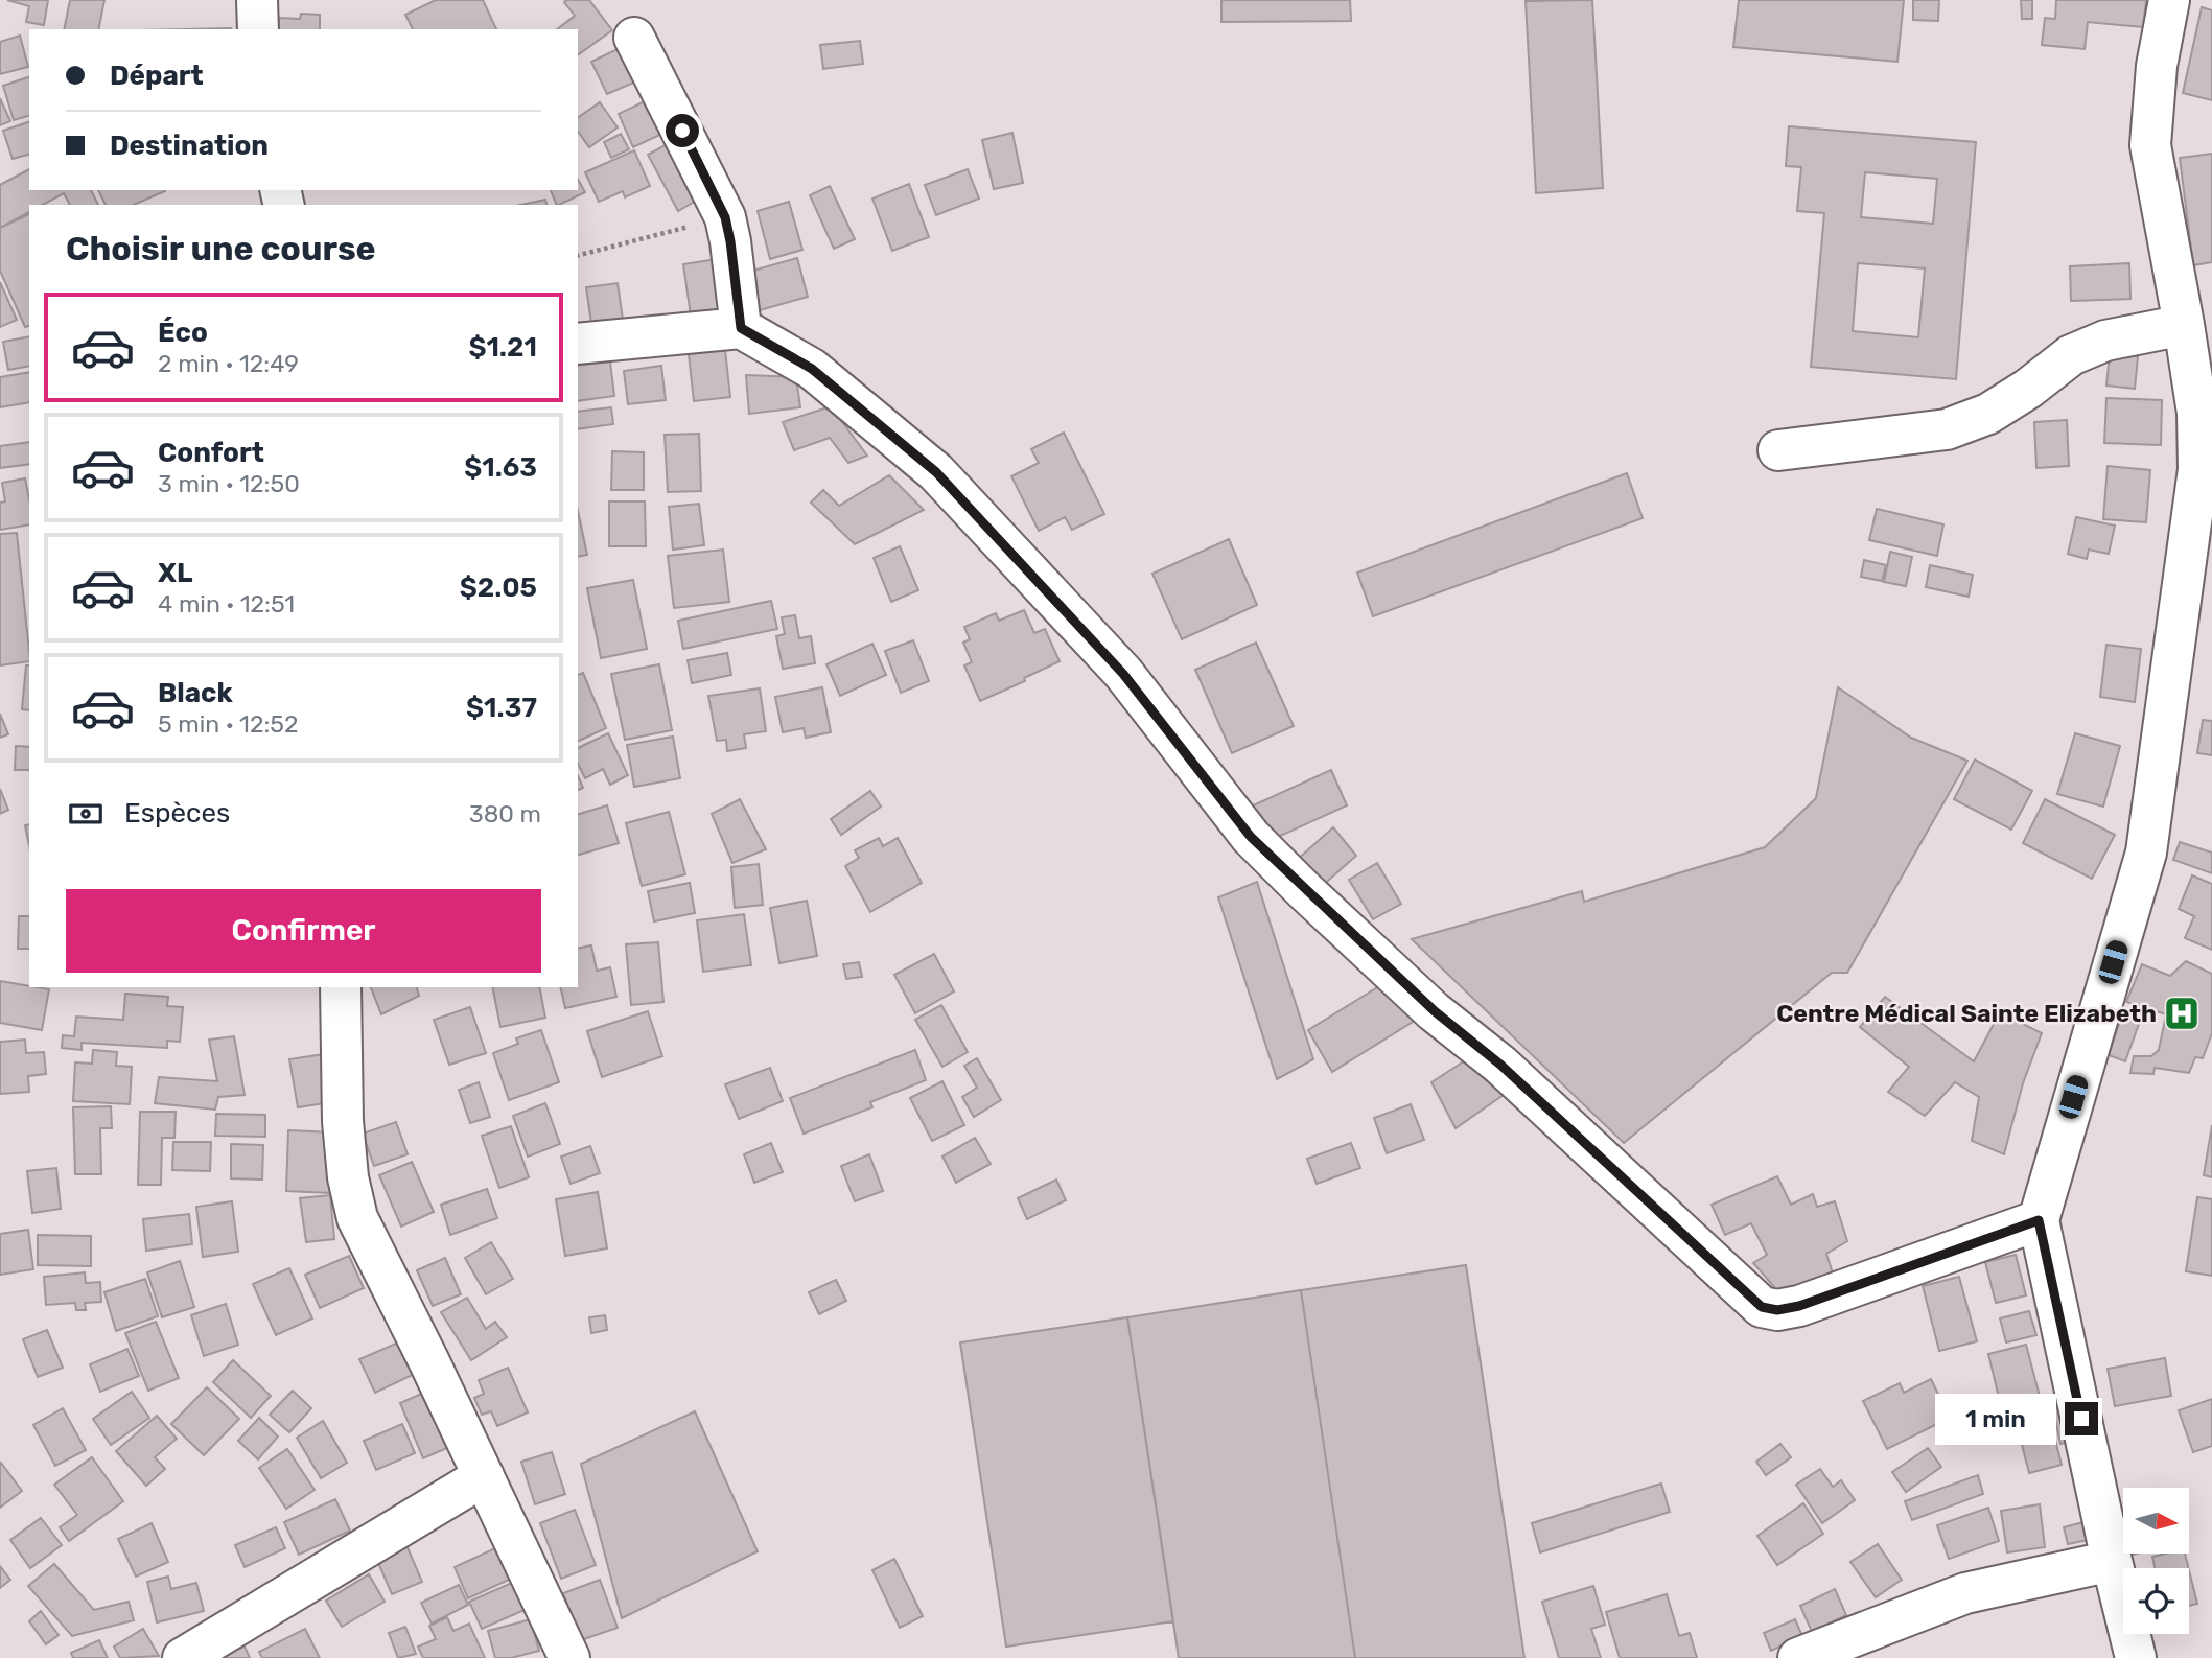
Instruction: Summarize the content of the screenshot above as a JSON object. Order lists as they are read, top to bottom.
{
  "places": {
    "hospital": ["Centre Médical Sainte Elizabeth"]
  },
  "north": "right",
  "page": {
    "banner": ["Départ", "Destination"],
    "heading": "Choisir une course",
    "list": [
      {
        "name": "Éco",
        "note": "2 min · 12:49",
        "value": "$1.21"
      },
      {
        "name": "Confort",
        "note": "3 min · 12:50",
        "value": "$1.63"
      },
      {
        "name": "XL",
        "note": "4 min · 12:51",
        "value": "$2.05"
      },
      {
        "name": "Black",
        "note": "5 min · 12:52",
        "value": "$1.37"
      }
    ],
    "pay": ["Espèces", "380 m"],
    "buttons": "Confirmer",
    "bubble": "1 min"
  }
}
